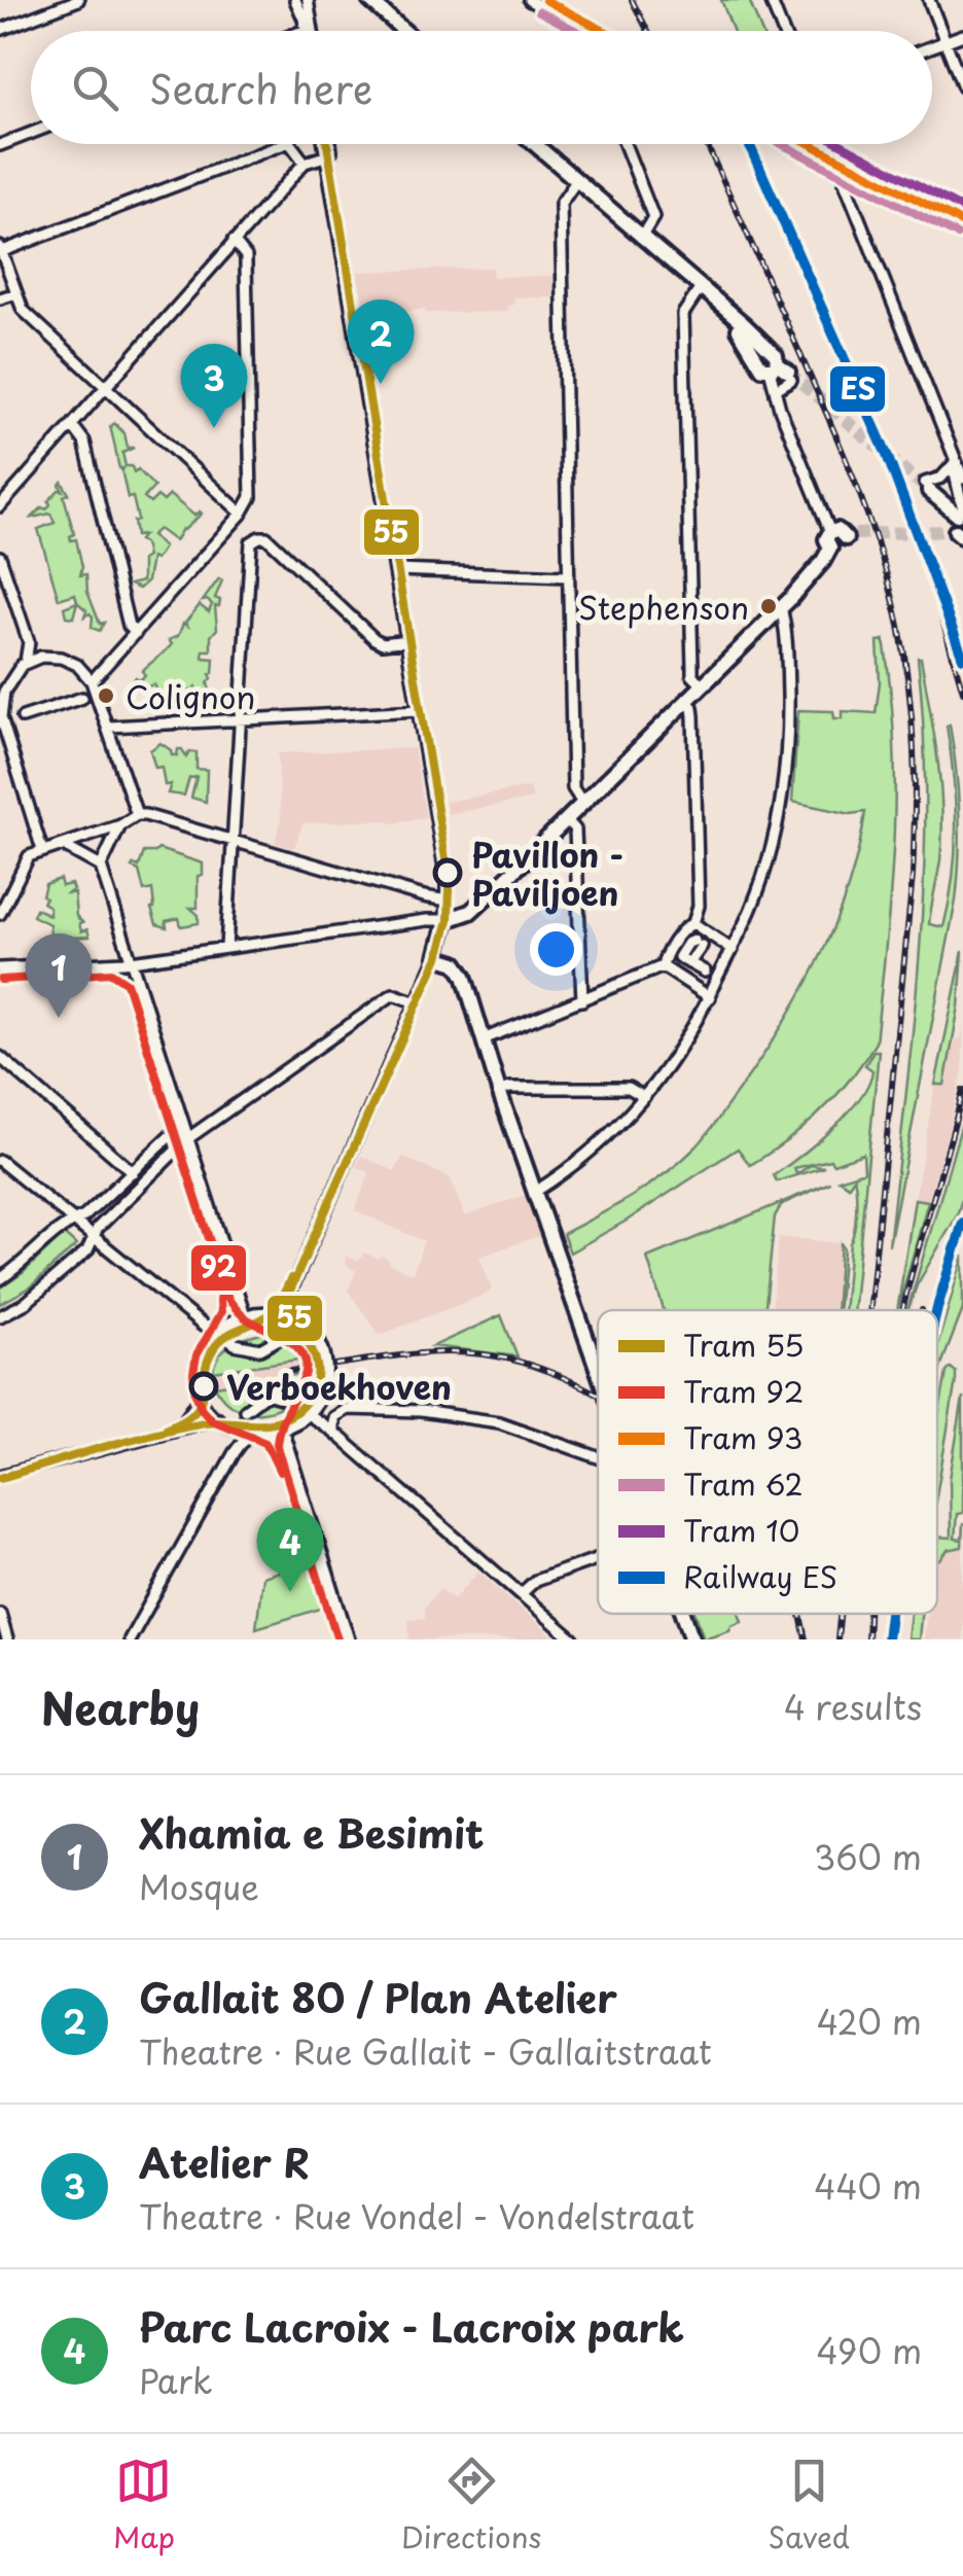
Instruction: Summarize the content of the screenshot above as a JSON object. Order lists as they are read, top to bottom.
{
  "places": [
    "Stephenson",
    "Colignon",
    "Pavillon - Paviljoen",
    "Verboekhoven"
  ],
  "lines": [
    "tram line 93",
    "tram line 62",
    "tram line 55",
    "tram line 10",
    "rail line ES",
    "tram line 92"
  ],
  "legend": [
    "Tram 55",
    "Tram 92",
    "Tram 93",
    "Tram 62",
    "Tram 10",
    "Railway ES"
  ],
  "page": {
    "search": "Search here",
    "pins": [
      "2",
      "3",
      "1",
      "4"
    ],
    "heading": ["Nearby", "4 results"],
    "list": [
      {
        "mark": "1",
        "name": "Xhamia e Besimit",
        "note": "Mosque",
        "value": "360 m"
      },
      {
        "mark": "2",
        "name": "Gallait 80 / Plan Atelier",
        "note": "Theatre · Rue Gallait - Gallaitstraat",
        "value": "420 m"
      },
      {
        "mark": "3",
        "name": "Atelier R",
        "note": "Theatre · Rue Vondel - Vondelstraat",
        "value": "440 m"
      },
      {
        "mark": "4",
        "name": "Parc Lacroix - Lacroix park",
        "note": "Park",
        "value": "490 m"
      }
    ],
    "nav": ["Map", "Directions", "Saved"]
  }
}
